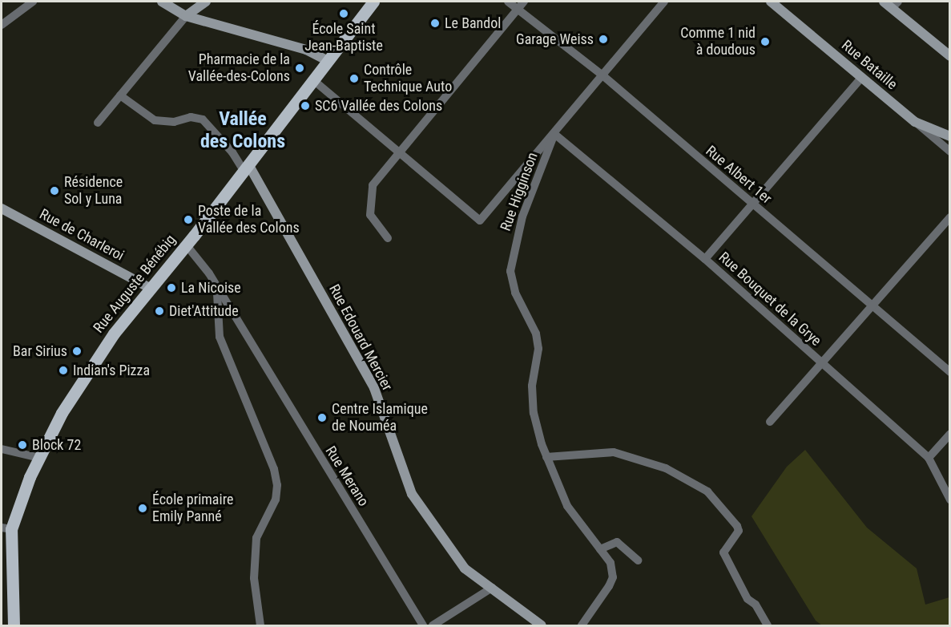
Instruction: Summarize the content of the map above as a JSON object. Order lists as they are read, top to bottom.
{
  "streets": {
    "main road": ["Rue Auguste Bénébig"],
    "street": [
      "Rue Bataille",
      "Rue Albert 1er",
      "Rue Higginson",
      "Rue de Charleroi",
      "Rue Bouquet de la Grye",
      "Rue Edouard Mercier",
      "Rue Merano"
    ]
  },
  "crossings": [
    ["Rue Higginson", "Rue Bouquet de la Grye"],
    ["Rue de Charleroi", "Rue Auguste Bénébig"],
    ["Rue Auguste Bénébig", "Rue Edouard Mercier"],
    ["Rue Auguste Bénébig", "Rue Merano"]
  ],
  "districts": ["Vallée des Colons"],
  "places": [
    "École Saint Jean-Baptiste",
    "Le Bandol",
    "Garage Weiss",
    "Comme 1 nid à doudous",
    "Pharmacie de la Vallée-des-Colons",
    "Contrôle Technique Auto",
    "SC6 Vallée des Colons",
    "Résidence Sol y Luna",
    "Poste de la Vallée des Colons",
    "La Nicoise",
    "Diet'Attitude",
    "Bar Sirius",
    "Indian's Pizza",
    "Centre Islamique de Nouméa",
    "Block 72",
    "École primaire Emily Panné"
  ]
}
